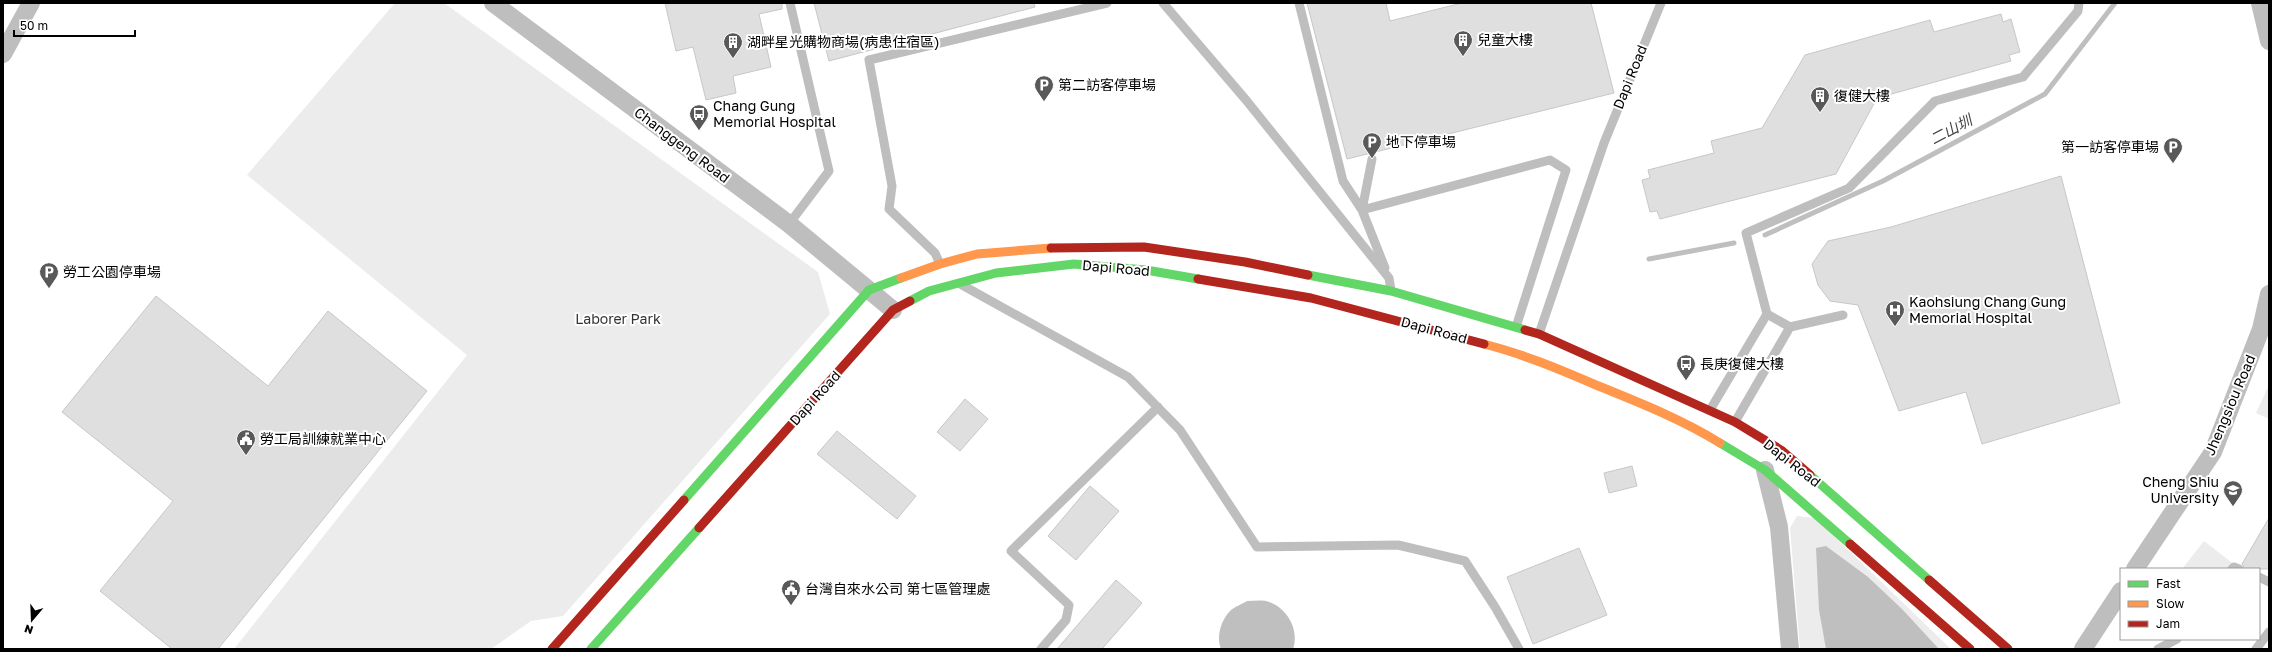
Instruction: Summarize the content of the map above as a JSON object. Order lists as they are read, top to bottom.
{
  "streets": {
    "main road": ["Dapi Road"],
    "street": ["Changgeng Road", "Jhengsiou Road"]
  },
  "crossings": [
    ["Dapi Road", "Changgeng Road"]
  ],
  "water": ["二山圳"],
  "parks": ["Laborer Park"],
  "places": {
    "building": ["兒童大樓", "湖畔星光購物商場(病患住宿區)", "復健大樓"],
    "parking": [
      "第二訪客停車場",
      "地下停車場",
      "第一訪客停車場",
      "勞工公園停車場"
    ],
    "bus stop": ["Chang Gung Memorial Hospital", "長庚復健大樓"],
    "hospital": ["Kaohsiung Chang Gung Memorial Hospital"],
    "public building": ["勞工局訓練就業中心", "台灣自來水公司 第七區管理處"],
    "school or university": ["Cheng Shiu University"]
  },
  "legend": ["Fast", "Slow", "Jam"],
  "scale_bar": "50 m",
  "north": "bottom"
}
